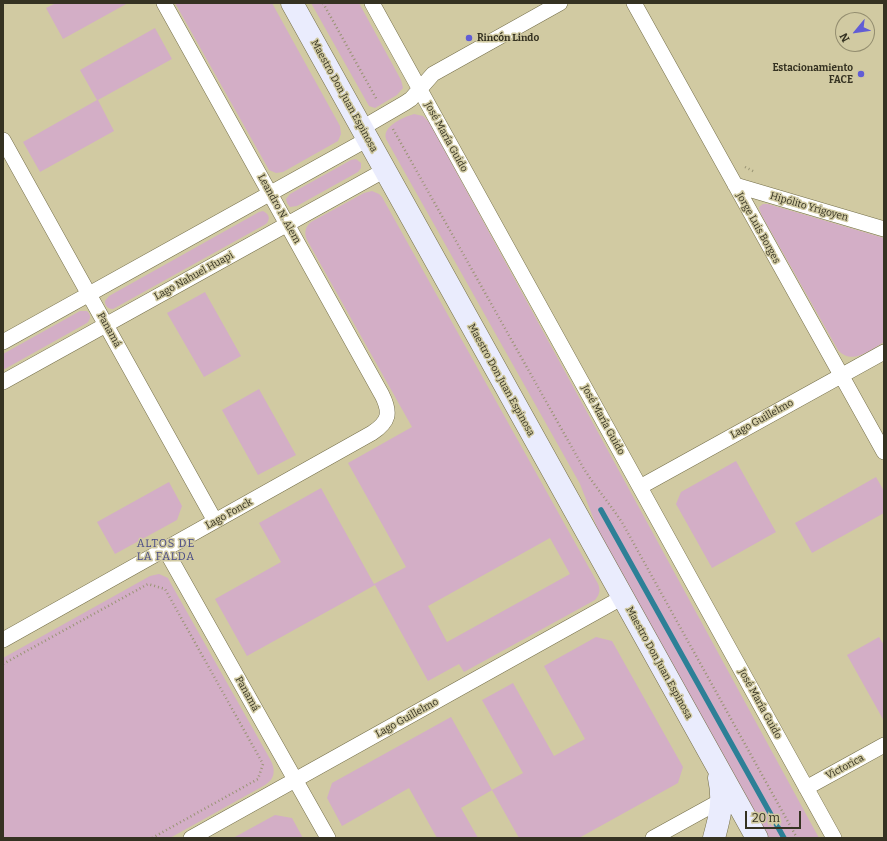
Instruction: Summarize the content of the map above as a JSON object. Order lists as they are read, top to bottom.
{
  "streets": {
    "main road": ["Maestro Don Juan Espinosa"],
    "street": [
      "José María Guido",
      "Hipólito Yrigoyen",
      "Leandro N. Alem",
      "Jorge Luis Borges",
      "Lago Nahuel Huapi",
      "Panamá",
      "Lago Guillelmo",
      "Lago Fonck",
      "Victorica"
    ]
  },
  "crossings": [
    ["Maestro Don Juan Espinosa", "Lago Nahuel Huapi"],
    ["Maestro Don Juan Espinosa", "Lago Guillelmo"],
    ["José María Guido", "Lago Guillelmo"],
    ["José María Guido", "Victorica"],
    ["Hipólito Yrigoyen", "Jorge Luis Borges"],
    ["Leandro N. Alem", "Lago Nahuel Huapi"],
    ["Leandro N. Alem", "Lago Fonck"],
    ["Jorge Luis Borges", "Lago Guillelmo"],
    ["Lago Nahuel Huapi", "Panamá"],
    ["Panamá", "Lago Guillelmo"],
    ["Panamá", "Lago Fonck"]
  ],
  "districts": ["ALTOS DE LA FALDA"],
  "places": ["Rincón Lindo", "Estacionamiento FACE"],
  "scale_bar": "20 m",
  "north": "bottom left"
}
